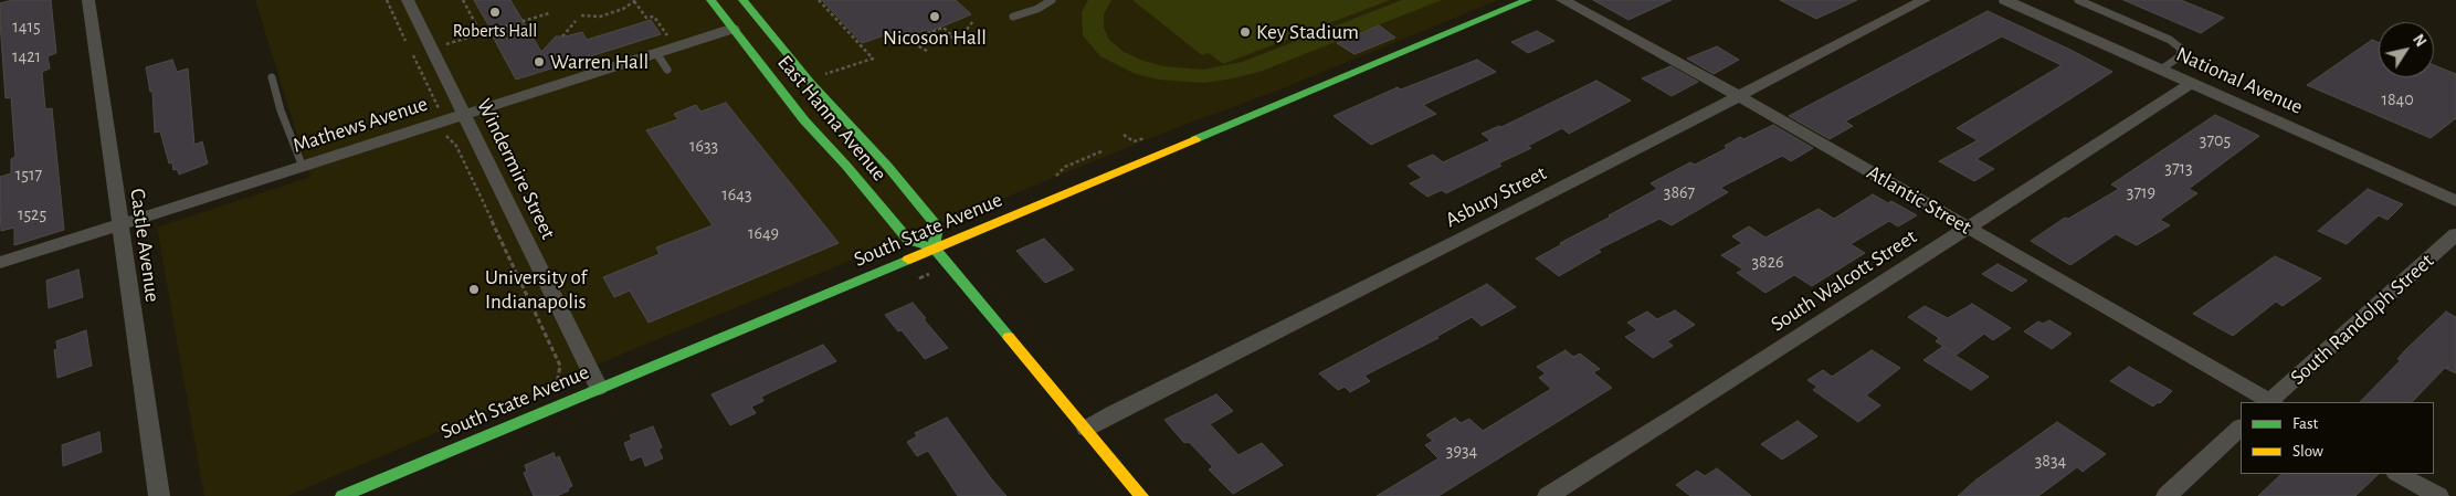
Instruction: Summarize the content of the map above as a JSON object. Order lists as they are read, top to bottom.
{
  "streets": {
    "main road": ["East Hanna Avenue", "South State Avenue"],
    "street": [
      "National Avenue",
      "Mathews Avenue",
      "Windermire Street",
      "Asbury Street",
      "Atlantic Street",
      "Castle Avenue",
      "South Walcott Street",
      "South Randolph Street"
    ]
  },
  "crossings": [
    ["National Avenue", "South Walcott Street"],
    ["East Hanna Avenue", "Mathews Avenue"],
    ["East Hanna Avenue", "South State Avenue"],
    ["Mathews Avenue", "Windermire Street"],
    ["Mathews Avenue", "Castle Avenue"],
    ["Windermire Street", "South State Avenue"],
    ["Asbury Street", "Atlantic Street"],
    ["Atlantic Street", "South Walcott Street"]
  ],
  "places": [
    "Roberts Hall",
    "Nicoson Hall",
    "Key Stadium",
    "Warren Hall",
    "University of Indianapolis"
  ],
  "house_numbers": [
    "1415",
    "1421",
    "1840",
    "3705",
    "1633",
    "3713",
    "1517",
    "3867",
    "3719",
    "1643",
    "1525",
    "1649",
    "3826",
    "3934",
    "3834"
  ],
  "legend": ["Fast", "Slow"],
  "north": "top right"
}
